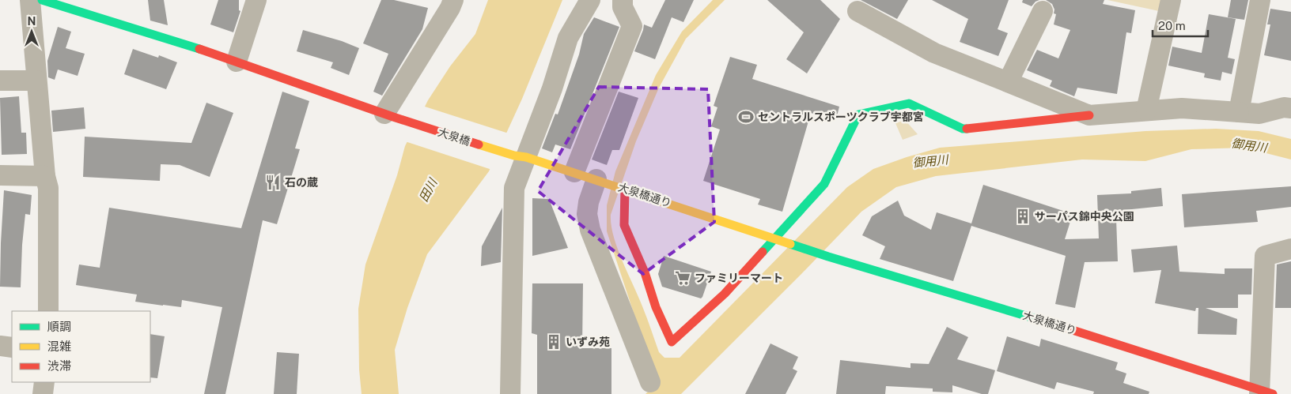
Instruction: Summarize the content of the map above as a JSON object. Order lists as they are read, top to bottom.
{
  "streets": {
    "street": ["大泉橋", "大泉橋通り"]
  },
  "crossings": [
    ["大泉橋", "大泉橋通り"]
  ],
  "water": ["御用川", "田川"],
  "places": {
    "sports": ["セントラルスポーツクラブ宇都宮"],
    "restaurant": ["石の蔵"],
    "building": ["サーパス錦中央公園", "いずみ苑"],
    "supermarket": ["ファミリーマート"]
  },
  "legend": ["順調", "混雑", "渋滞"],
  "scale_bar": "20 m",
  "north": "top"
}
